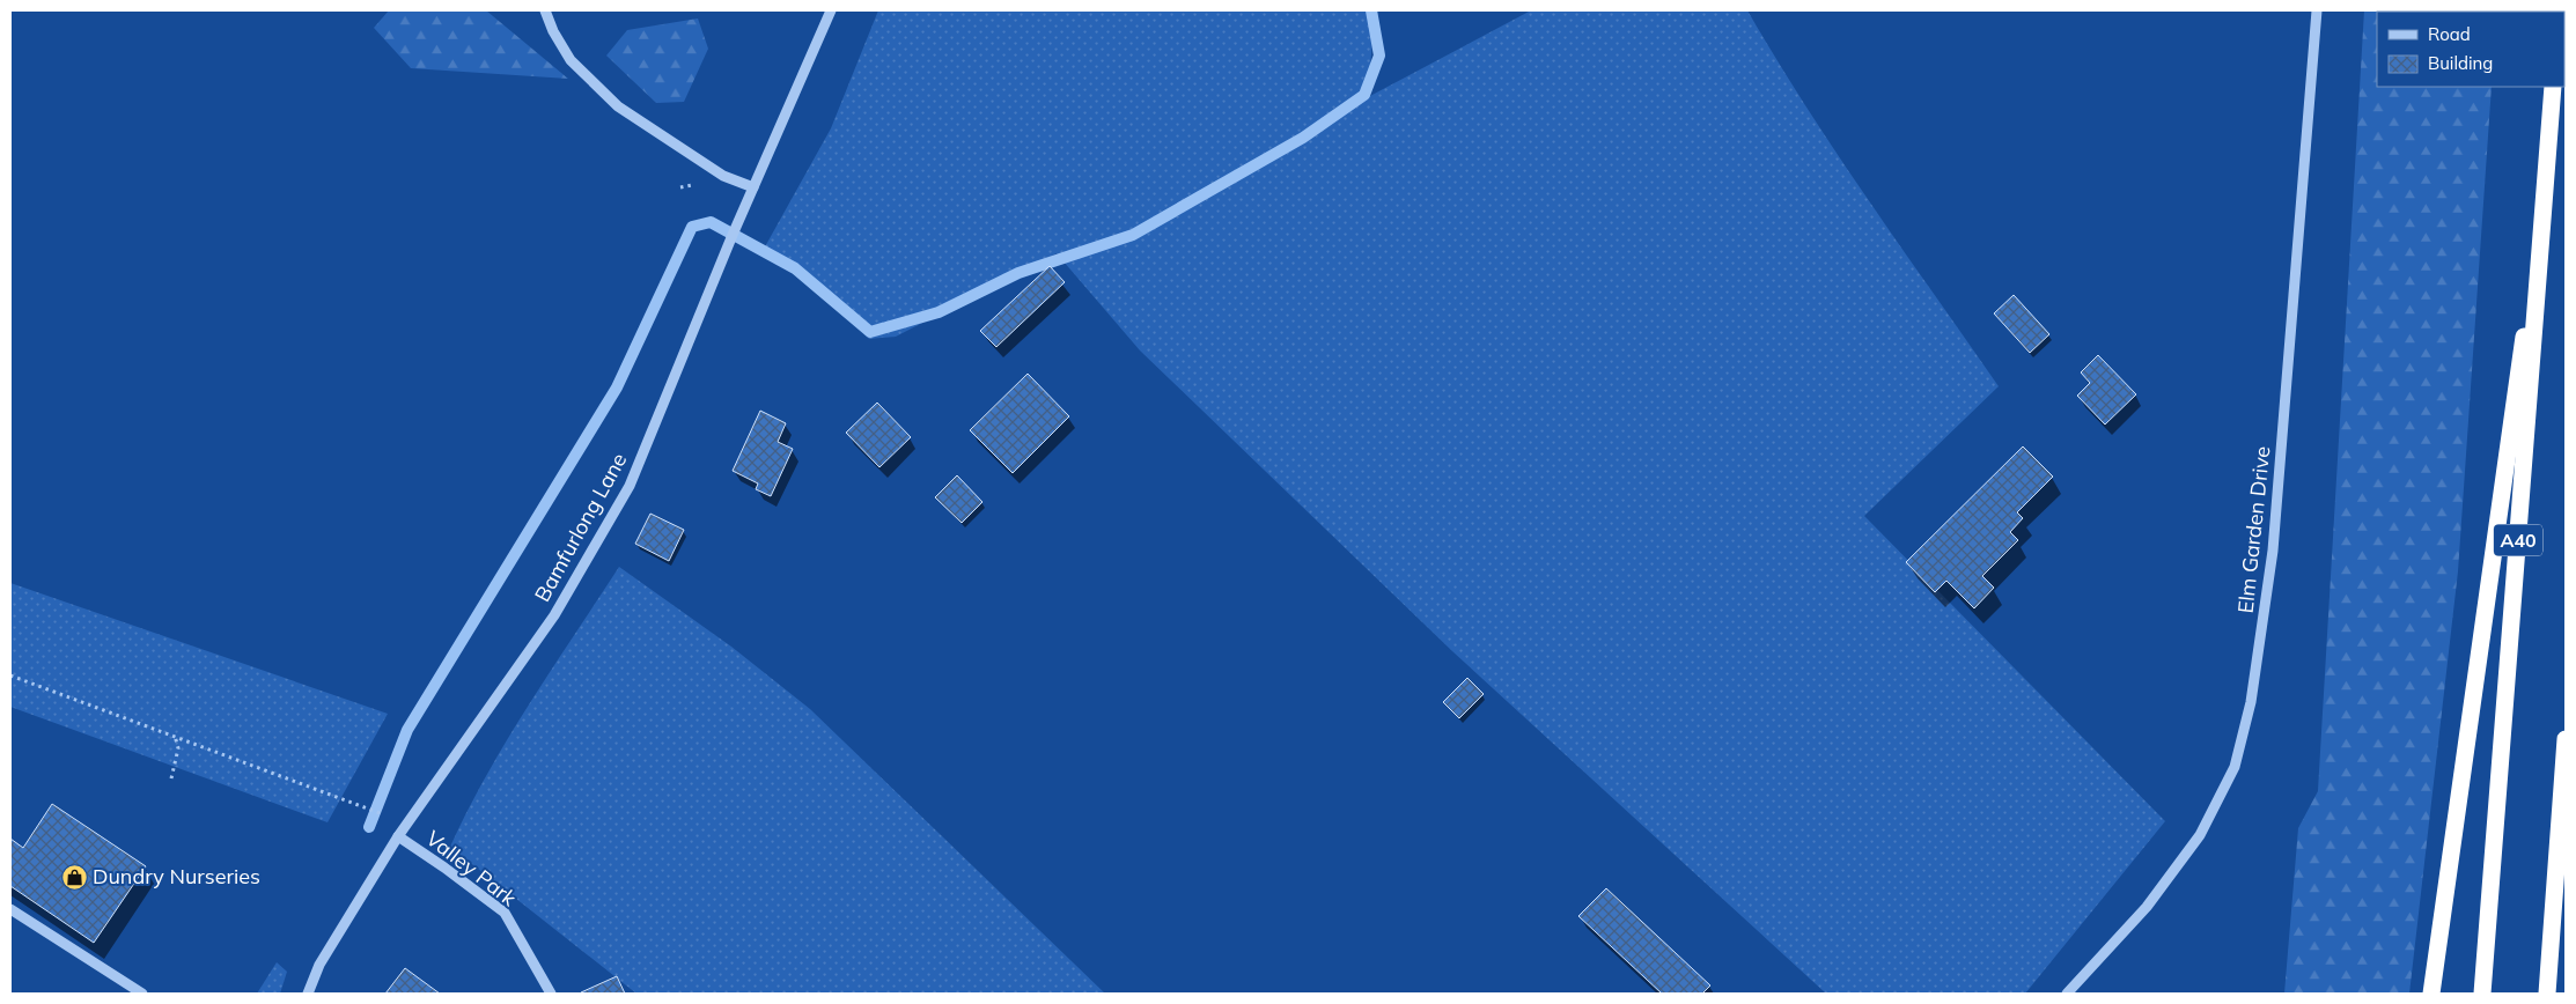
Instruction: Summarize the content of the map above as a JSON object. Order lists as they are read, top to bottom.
{
  "streets": {
    "highway": ["A40"],
    "street": ["Bamfurlong Lane", "Elm Garden Drive", "Valley Park"]
  },
  "crossings": [
    ["Bamfurlong Lane", "Valley Park"]
  ],
  "places": {
    "shop": ["Dundry Nurseries"]
  },
  "legend": ["Road", "Building"]
}
